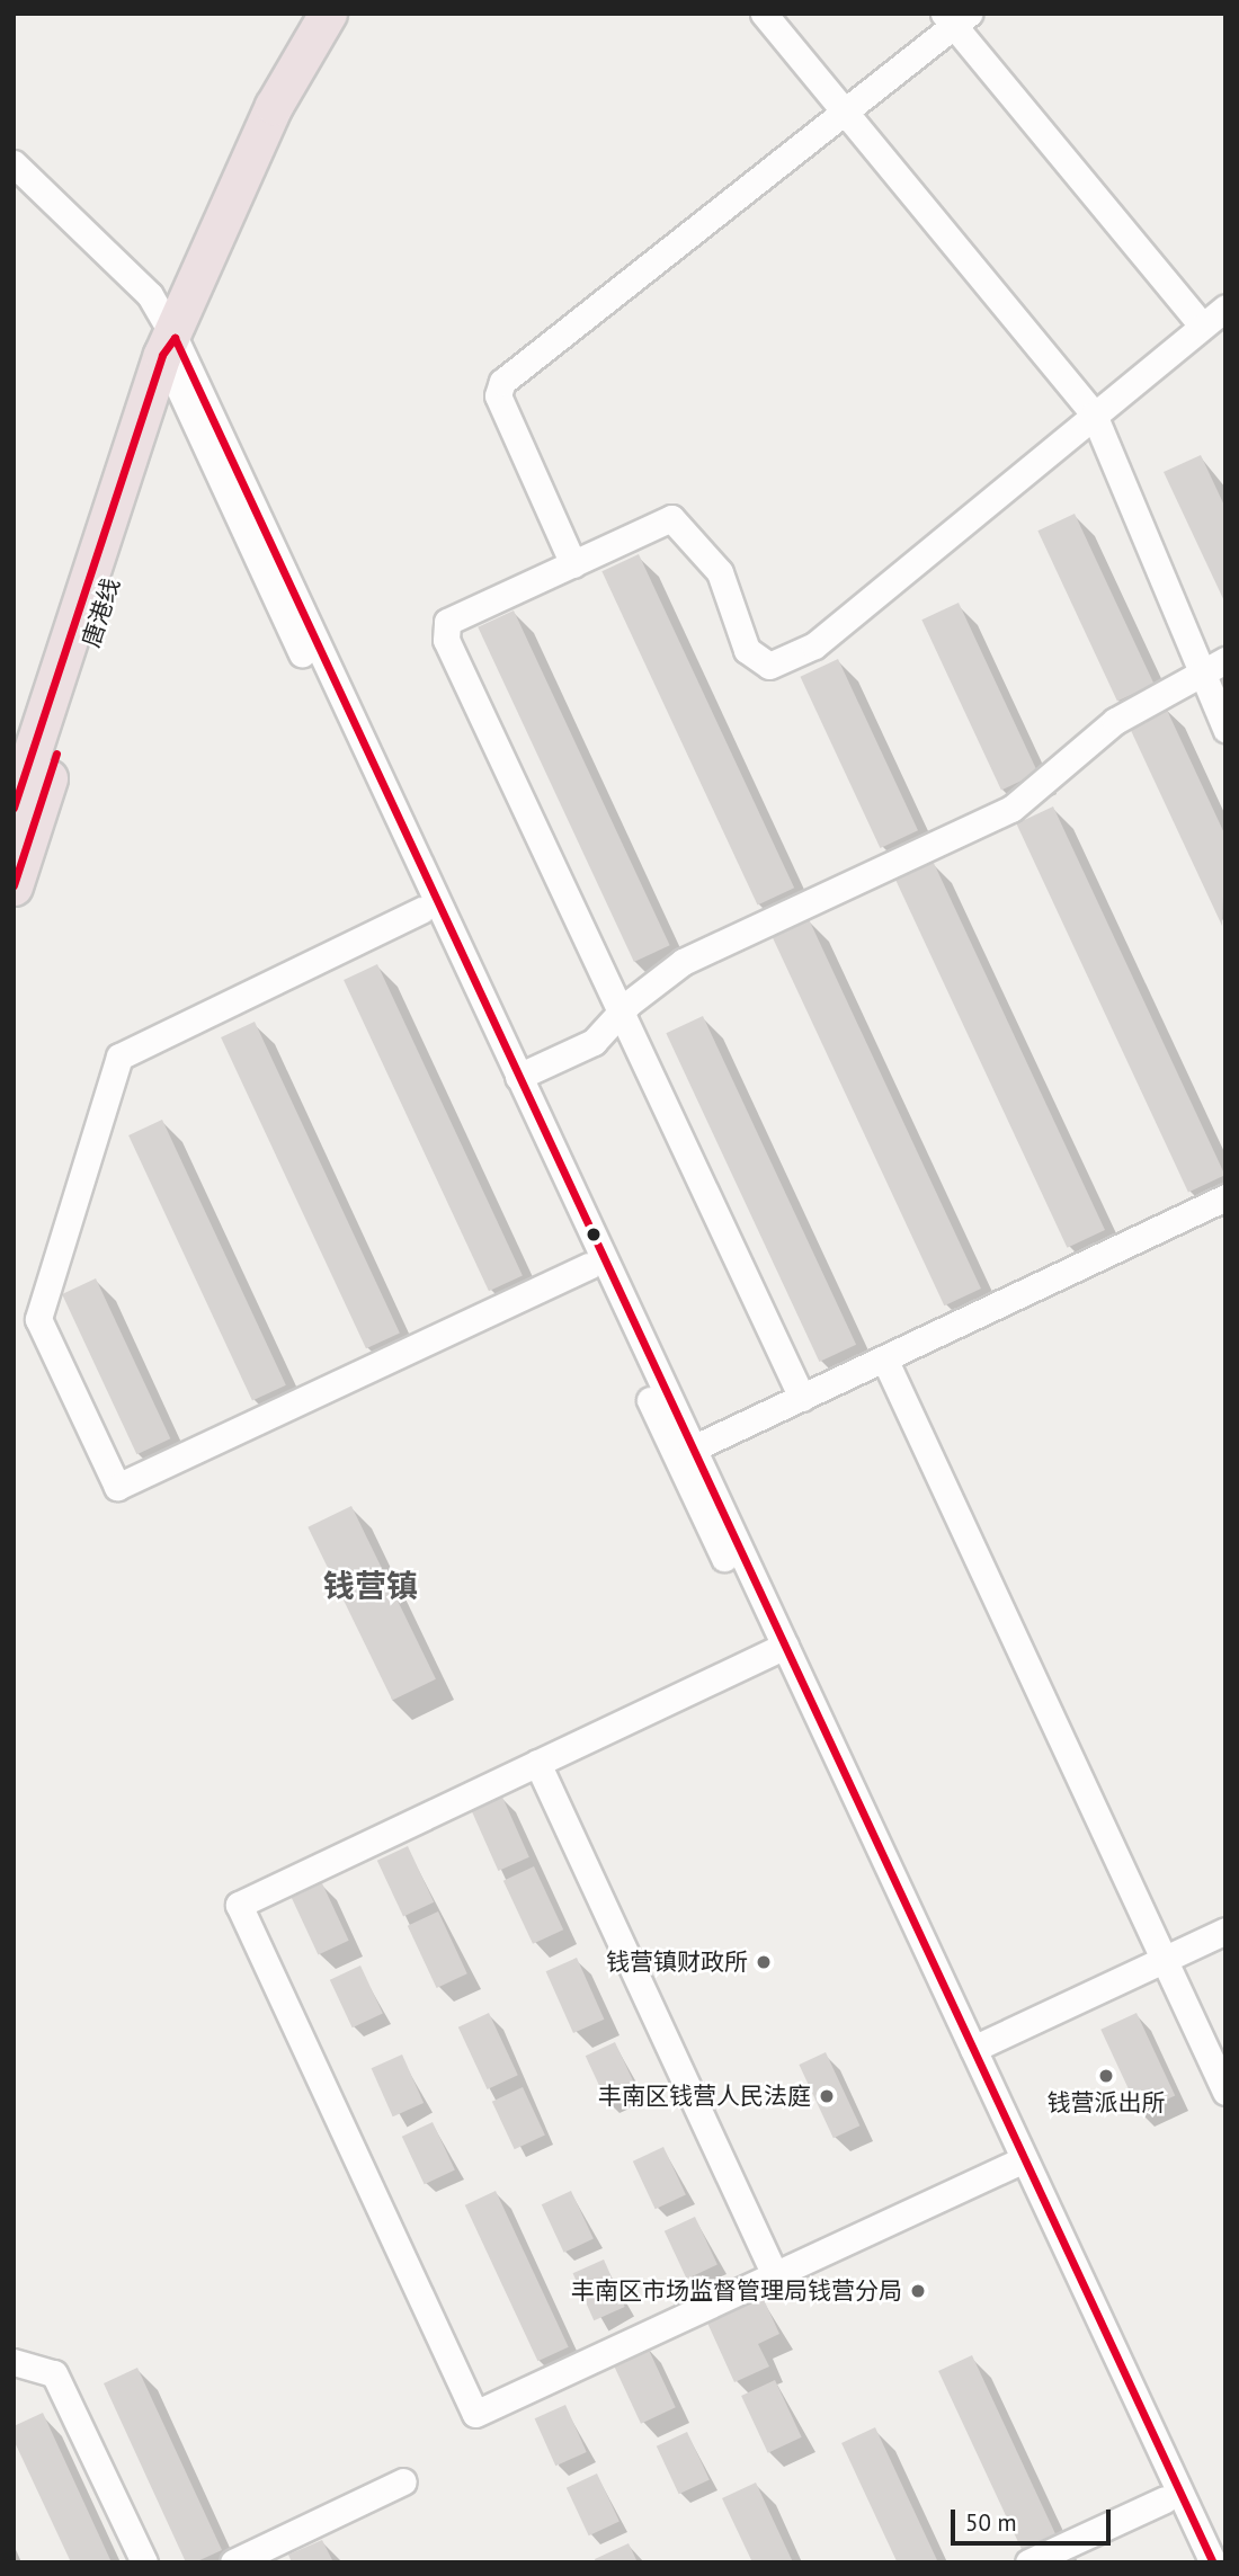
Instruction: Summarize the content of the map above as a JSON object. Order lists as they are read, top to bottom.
{
  "streets": {
    "highway": ["唐港线"]
  },
  "districts": ["钱营镇"],
  "places": [
    "钱营镇财政所",
    "钱营派出所",
    "丰南区钱营人民法庭",
    "丰南区市场监督管理局钱营分局"
  ],
  "scale_bar": "50 m"
}
